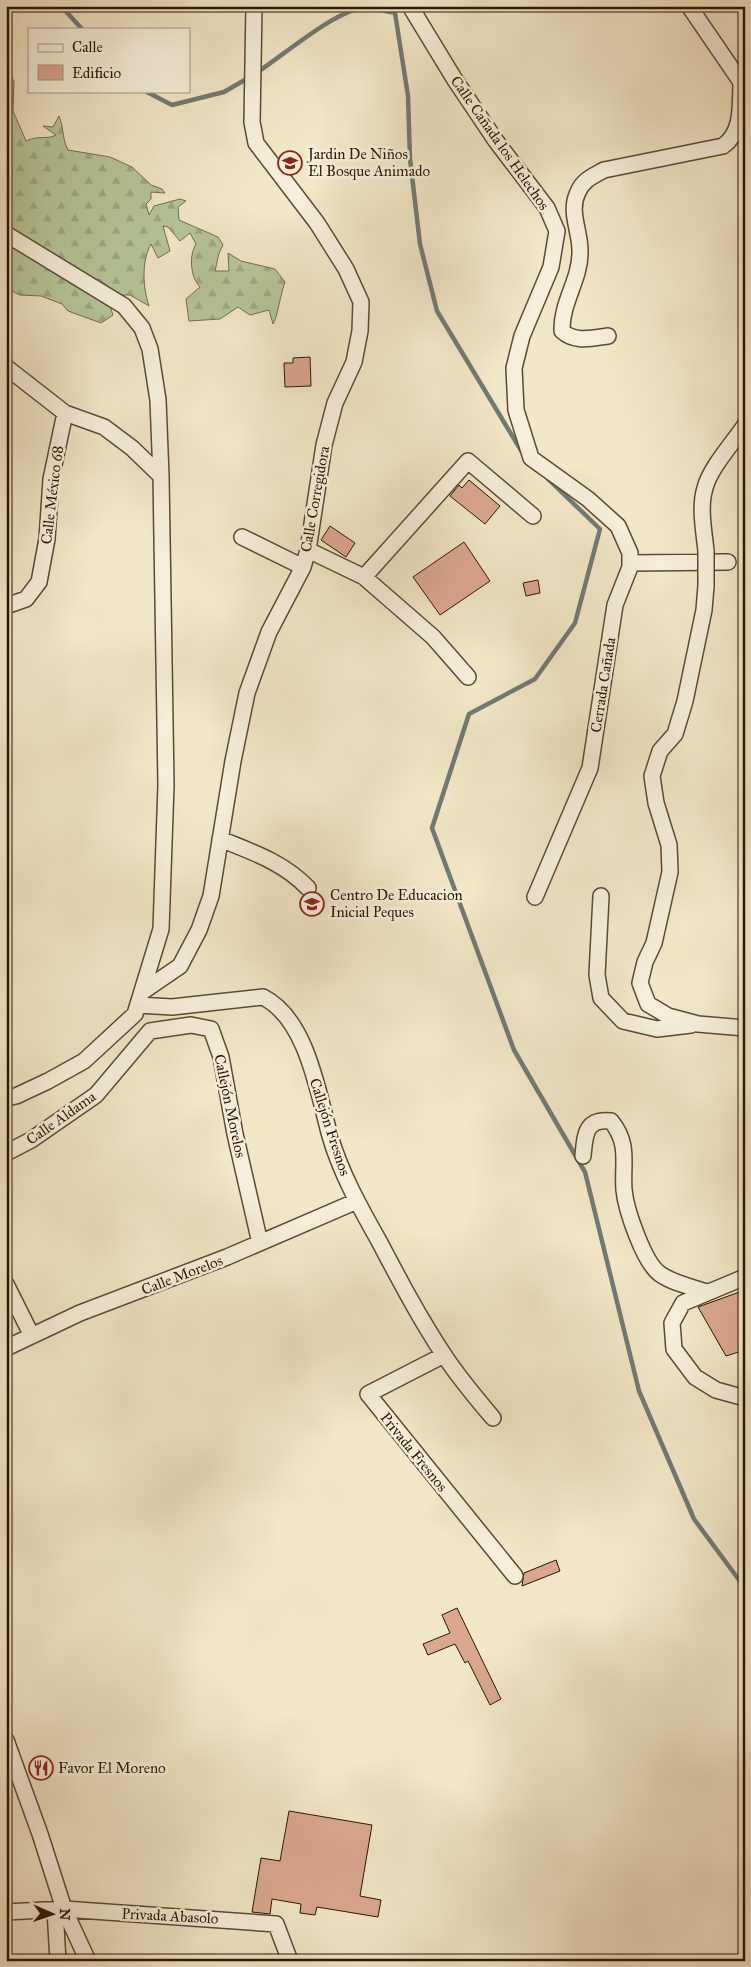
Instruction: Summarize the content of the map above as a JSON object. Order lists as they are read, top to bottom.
{
  "streets": {
    "street": [
      "Calle Cañada los Helechos",
      "Calle México 68",
      "Calle Corregidora",
      "Cerrada Cañada",
      "Callejón Morelos",
      "Calle Aldama",
      "Callejón Fresnos",
      "Calle Morelos",
      "Privada Fresnos",
      "Privada Abasolo"
    ]
  },
  "crossings": [
    ["Calle Cañada los Helechos", "Cerrada Cañada"],
    ["Calle Corregidora", "Callejón Fresnos"],
    ["Callejón Morelos", "Calle Aldama"],
    ["Callejón Morelos", "Calle Morelos"],
    ["Callejón Fresnos", "Calle Morelos"],
    ["Callejón Fresnos", "Privada Fresnos"]
  ],
  "places": {
    "school or university": ["Jardin De Niños El Bosque Animado", "Centro De Educacion Inicial Peques"],
    "restaurant": ["Favor El Moreno"]
  },
  "legend": ["Calle", "Edificio"],
  "north": "right"
}
